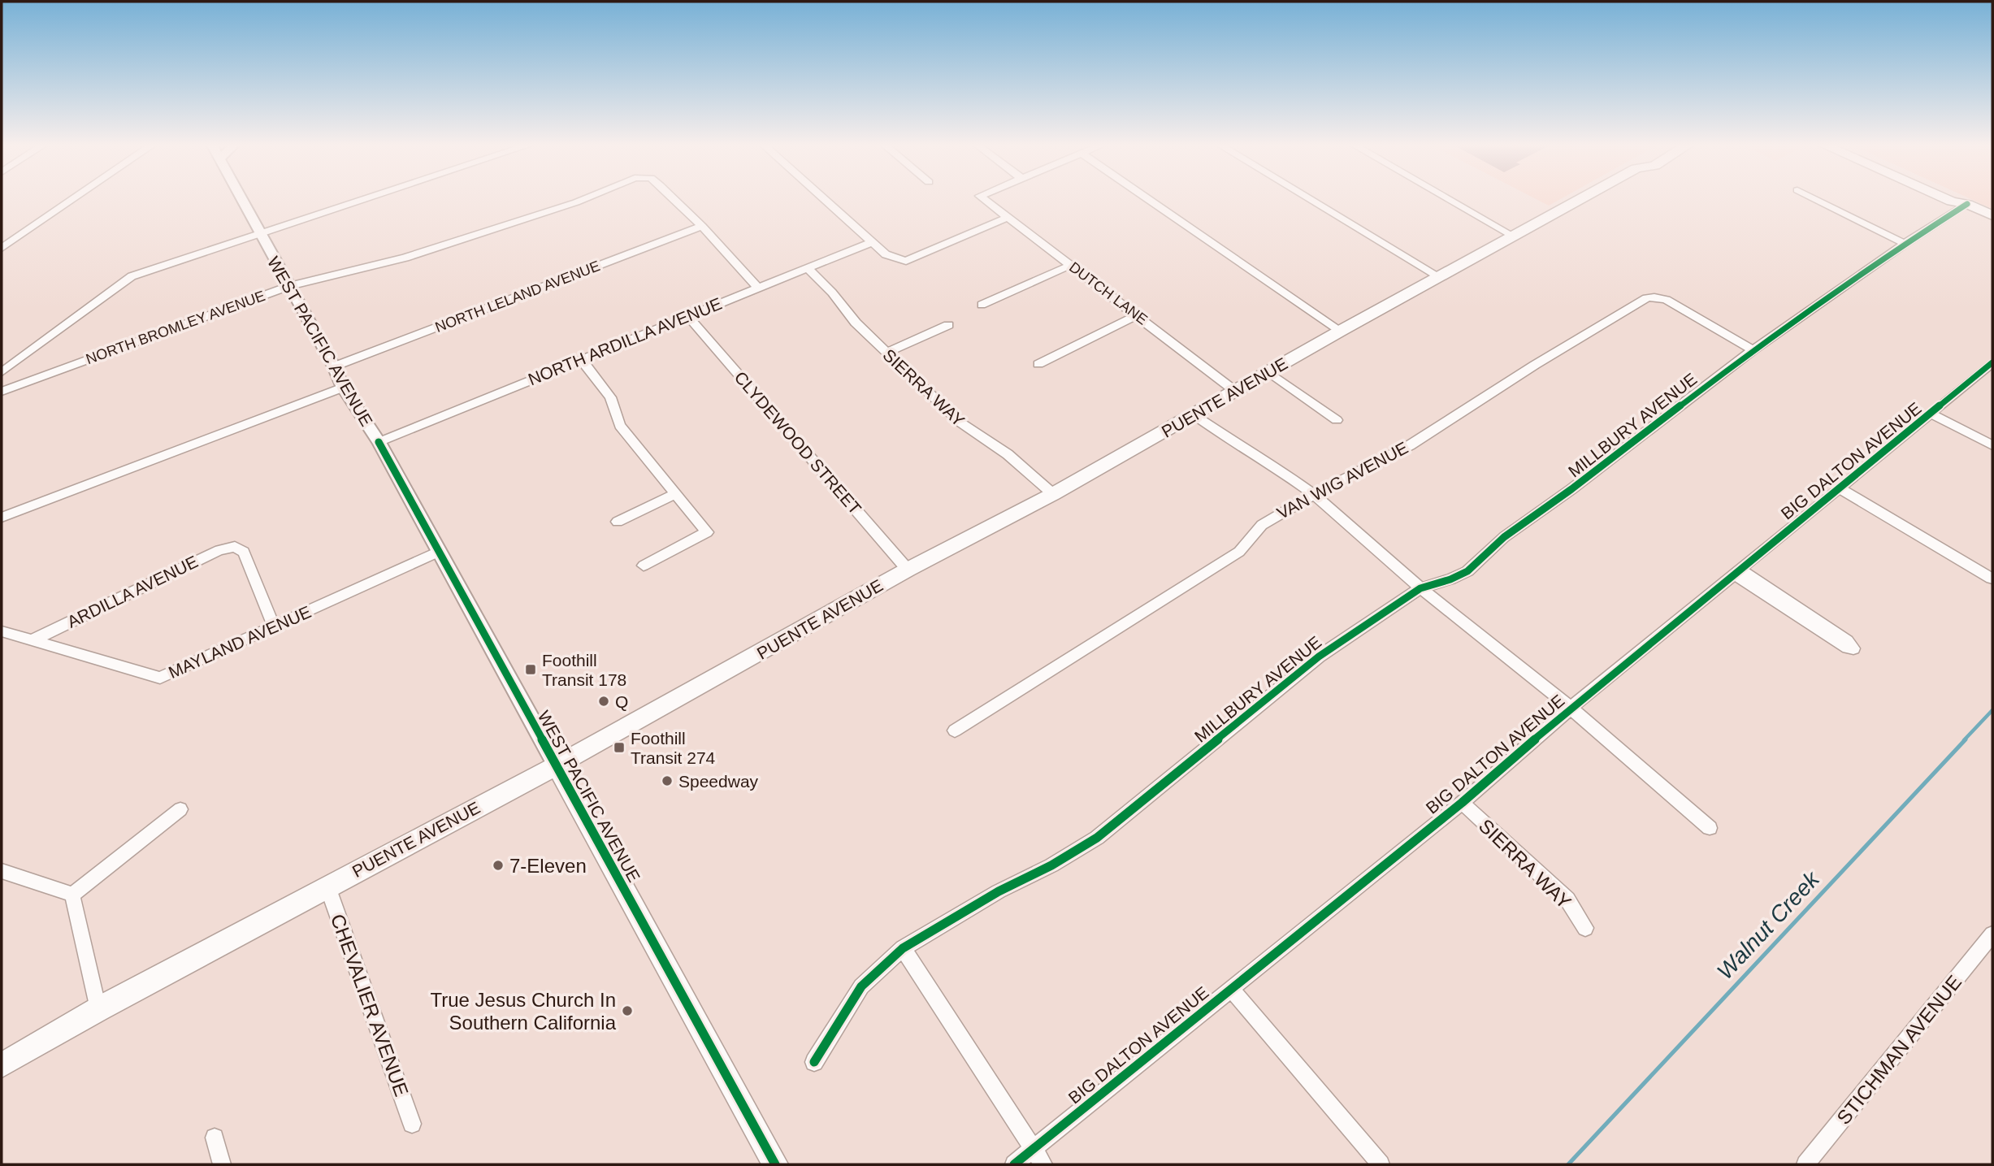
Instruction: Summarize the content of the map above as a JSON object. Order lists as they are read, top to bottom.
{
  "streets": {
    "main road": ["WEST PACIFIC AVENUE", "PUENTE AVENUE"],
    "street": [
      "DUTCH LANE",
      "NORTH LELAND AVENUE",
      "NORTH BROMLEY AVENUE",
      "NORTH ARDILLA AVENUE",
      "SIERRA WAY",
      "MILLBURY AVENUE",
      "CLYDEWOOD STREET",
      "BIG DALTON AVENUE",
      "VAN WIG AVENUE",
      "ARDILLA AVENUE",
      "MAYLAND AVENUE",
      "CHEVALIER AVENUE",
      "STICHMAN AVENUE"
    ]
  },
  "crossings": [
    ["DUTCH LANE", "PUENTE AVENUE"],
    ["NORTH LELAND AVENUE", "NORTH BROMLEY AVENUE"],
    ["NORTH LELAND AVENUE", "WEST PACIFIC AVENUE"],
    ["NORTH BROMLEY AVENUE", "WEST PACIFIC AVENUE"],
    ["WEST PACIFIC AVENUE", "NORTH ARDILLA AVENUE"],
    ["WEST PACIFIC AVENUE", "PUENTE AVENUE"],
    ["WEST PACIFIC AVENUE", "MAYLAND AVENUE"],
    ["NORTH ARDILLA AVENUE", "SIERRA WAY"],
    ["NORTH ARDILLA AVENUE", "CLYDEWOOD STREET"],
    ["SIERRA WAY", "PUENTE AVENUE"],
    ["SIERRA WAY", "BIG DALTON AVENUE"],
    ["PUENTE AVENUE", "CLYDEWOOD STREET"],
    ["PUENTE AVENUE", "CHEVALIER AVENUE"],
    ["MILLBURY AVENUE", "VAN WIG AVENUE"],
    ["ARDILLA AVENUE", "MAYLAND AVENUE"]
  ],
  "water": ["Walnut Creek"],
  "places": {
    "transit": ["Foothill Transit 178", "Foothill Transit 274"],
    "other": [
      "Q",
      "Speedway",
      "7-Eleven",
      "True Jesus Church In Southern California"
    ]
  }
}
